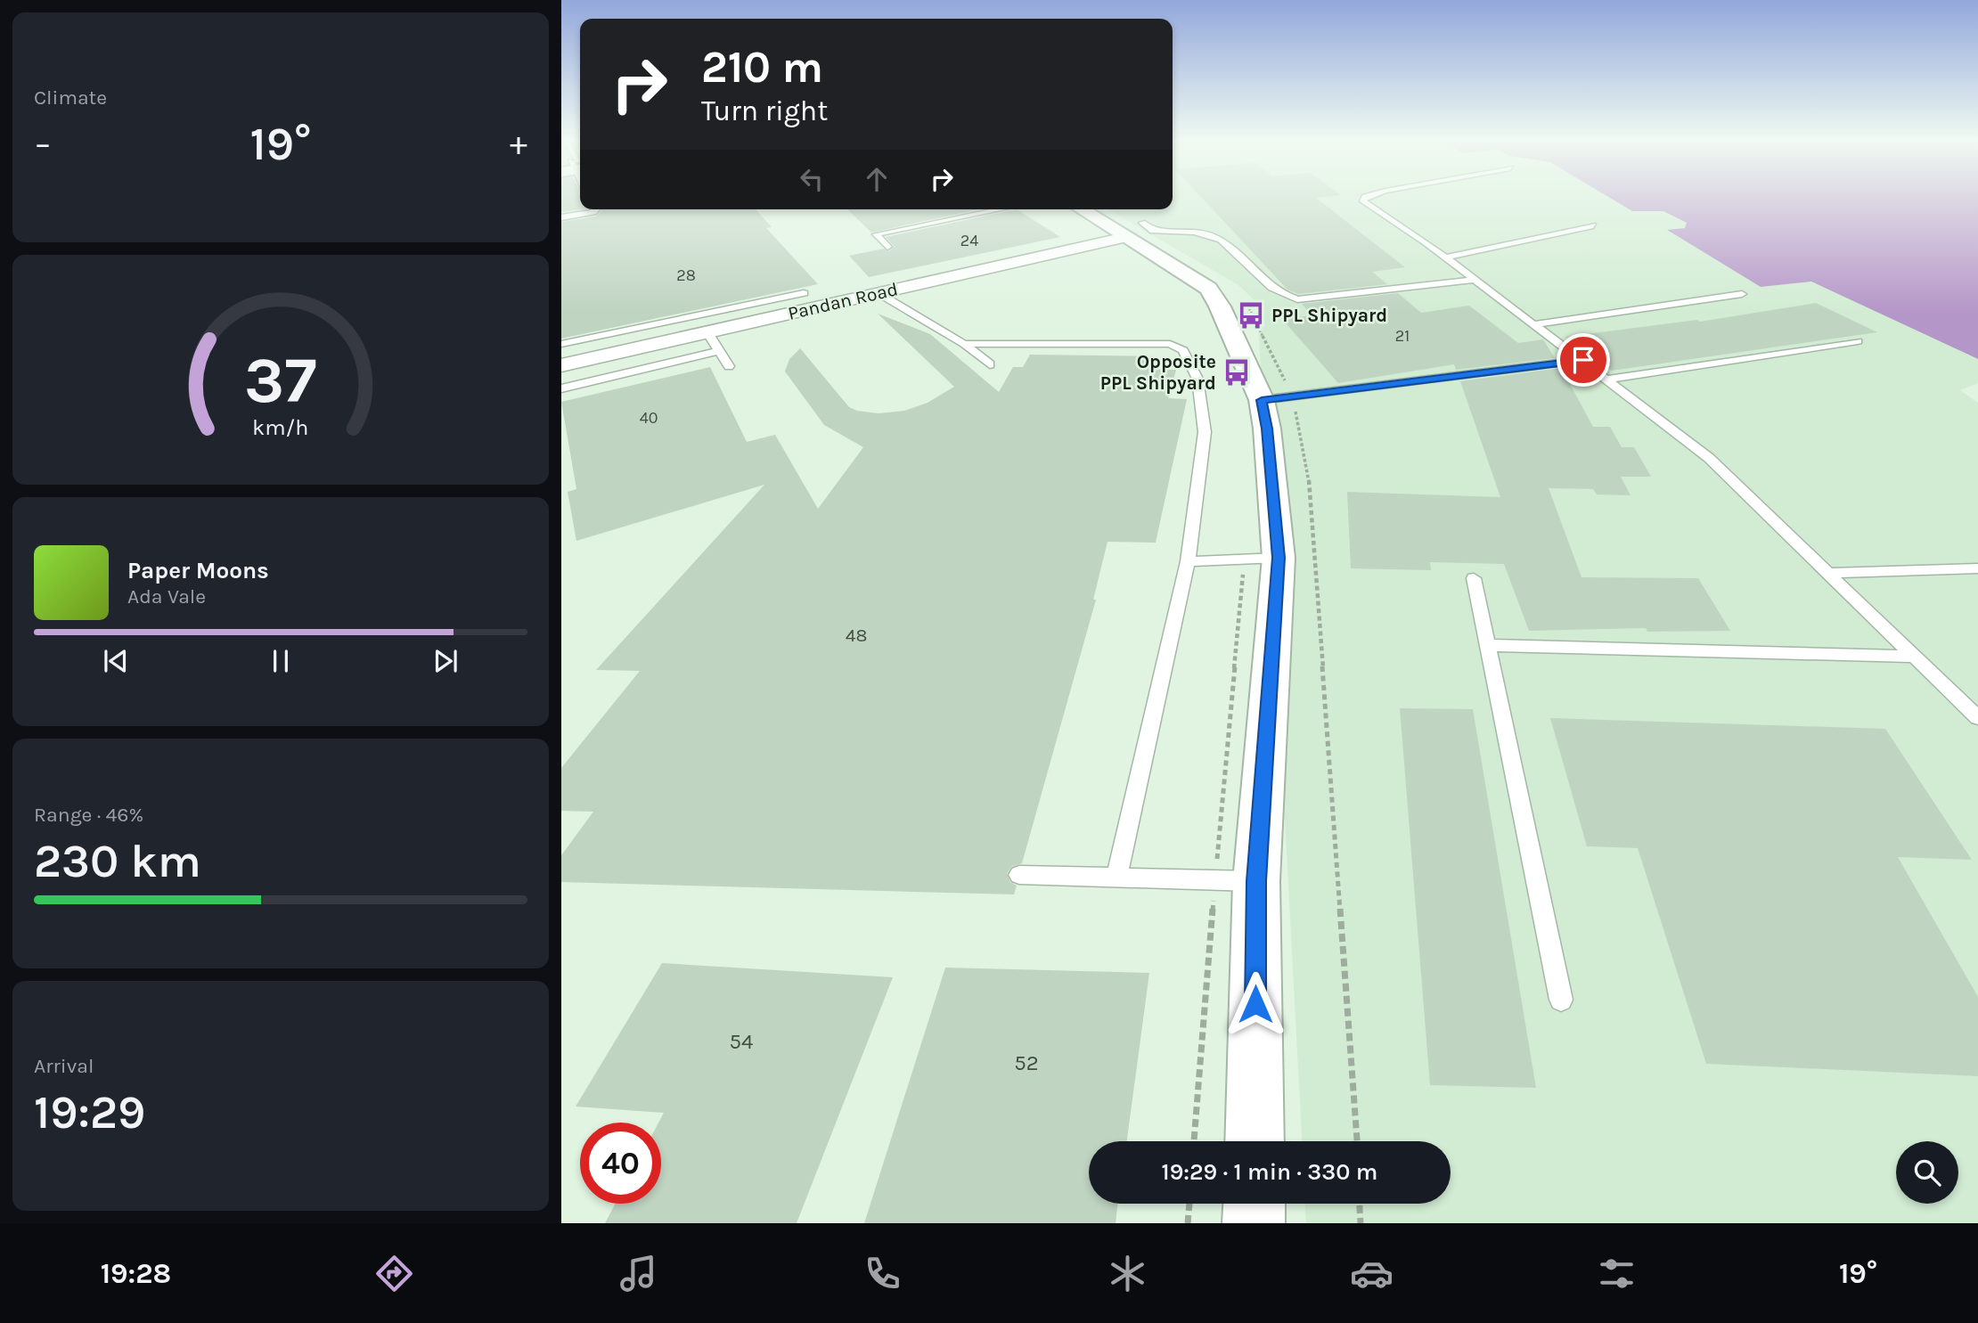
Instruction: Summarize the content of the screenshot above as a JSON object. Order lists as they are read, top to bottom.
{
  "streets": {
    "street": ["Pandan Road"]
  },
  "places": {
    "bus stop": ["PPL Shipyard", "Opposite PPL Shipyard"]
  },
  "house_numbers": [
    "24",
    "28",
    "21",
    "40",
    "48",
    "54",
    "52"
  ],
  "page": {
    "tile": [
      "Climate",
      ["Range · 46%", "230 km"],
      ["Arrival", "19:29"]
    ],
    "turn": ["210 m", "Turn right"],
    "heat": ["−", "19°", "+"],
    "song": ["Paper Moons", "Ada Vale"],
    "limit": "40",
    "trip": "19:29 · 1 min · 330 m",
    "tabs": ["19:28", "19°"],
    "gauge": ["37", "km/h"]
  }
}
